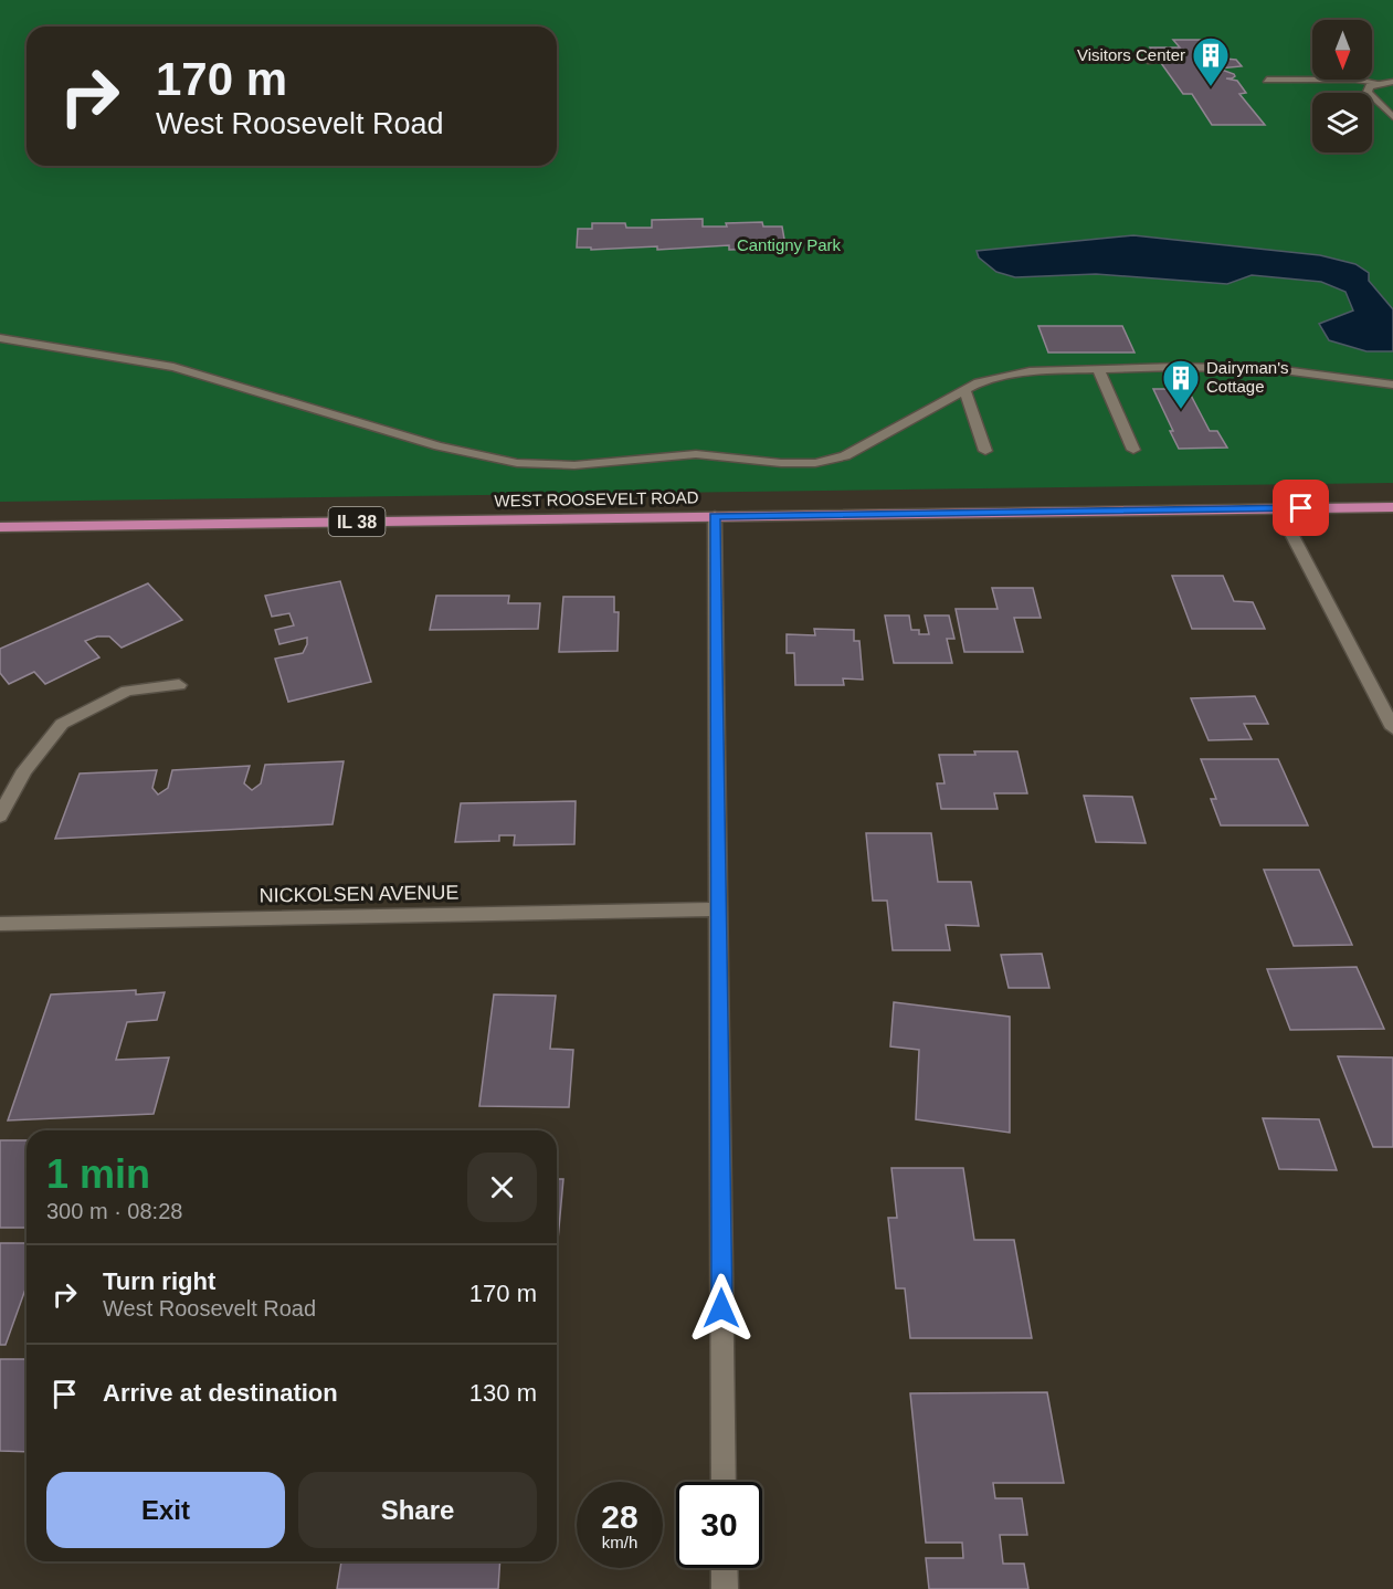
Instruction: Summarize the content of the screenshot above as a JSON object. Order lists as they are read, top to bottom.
{
  "streets": {
    "main road": ["WEST ROOSEVELT ROAD", "IL 38"],
    "street": ["NICKOLSEN AVENUE"]
  },
  "parks": ["Cantigny Park"],
  "places": {
    "building": ["Visitors Center", "Dairyman's Cottage"]
  },
  "north": "bottom",
  "page": {
    "turn": ["170 m", "West Roosevelt Road"],
    "heading": ["1 min", "300 m · 08:28"],
    "list": [
      {
        "name": "Turn right",
        "note": "West Roosevelt Road",
        "value": "170 m"
      },
      {
        "name": "Arrive at destination",
        "value": "130 m"
      }
    ],
    "buttons": ["Exit", "Share"],
    "speed": "28 km/h",
    "limit": "30"
  }
}
